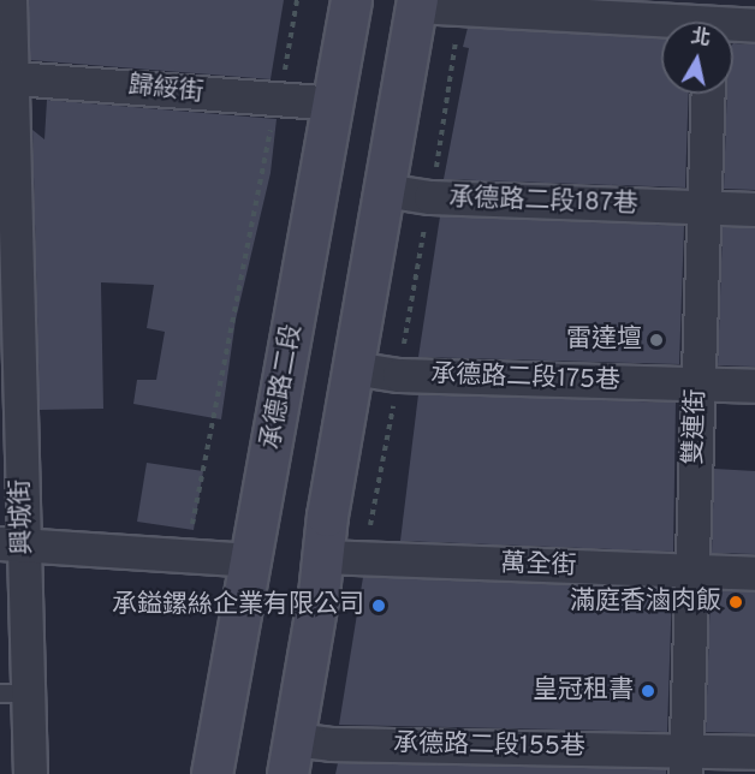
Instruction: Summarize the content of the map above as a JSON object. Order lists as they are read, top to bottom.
{
  "streets": {
    "main road": ["承德路二段"],
    "street": [
      "歸綏街",
      "承德路二段187巷",
      "承德路二段175巷",
      "雙連街",
      "興城街",
      "萬全街",
      "承德路二段155巷"
    ]
  },
  "crossings": [
    ["歸綏街", "承德路二段"],
    ["歸綏街", "興城街"],
    ["承德路二段187巷", "雙連街"],
    ["承德路二段175巷", "雙連街"],
    ["雙連街", "萬全街"],
    ["雙連街", "承德路二段155巷"]
  ],
  "places": [
    "雷達壇",
    "滿庭香滷肉飯",
    "承鎰鏍絲企業有限公司",
    "皇冠租書"
  ],
  "north": "top"
}
